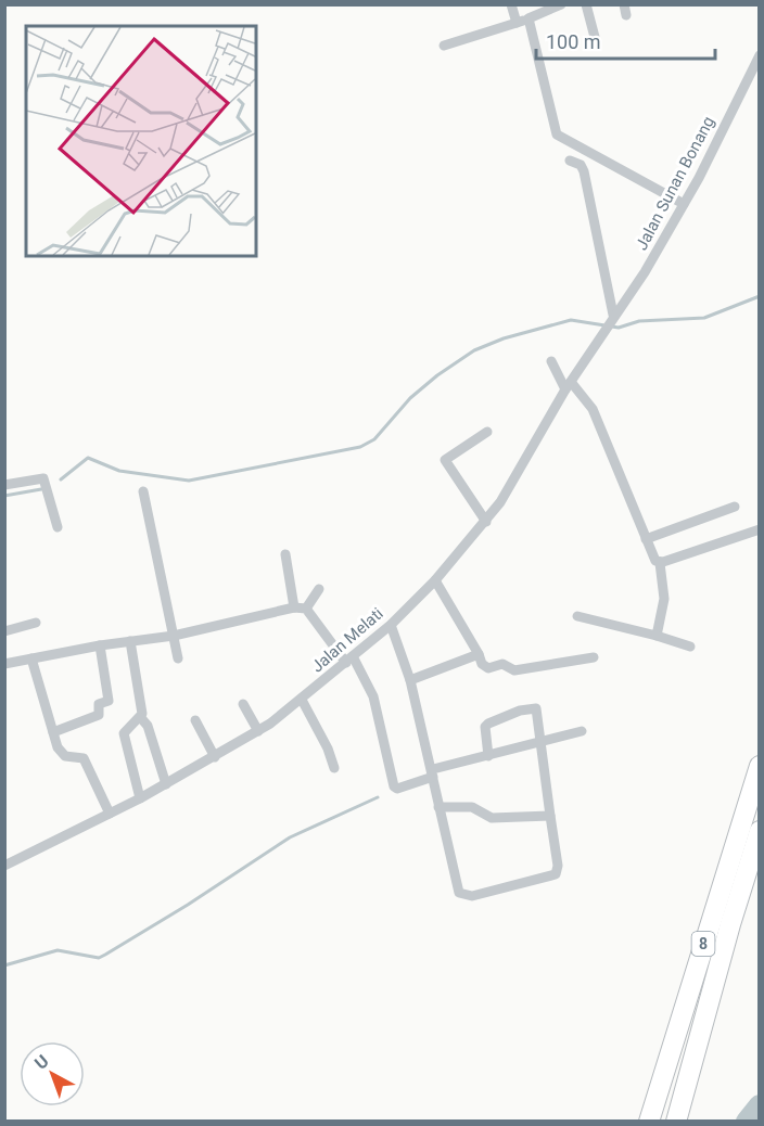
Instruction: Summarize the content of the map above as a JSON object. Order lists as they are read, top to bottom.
{
  "streets": {
    "highway": ["8"],
    "street": ["Jalan Sunan Bonang", "Jalan Melati"]
  },
  "crossings": [
    ["Jalan Sunan Bonang", "Jalan Melati"]
  ],
  "scale_bar": "100 m",
  "north": "top left"
}
